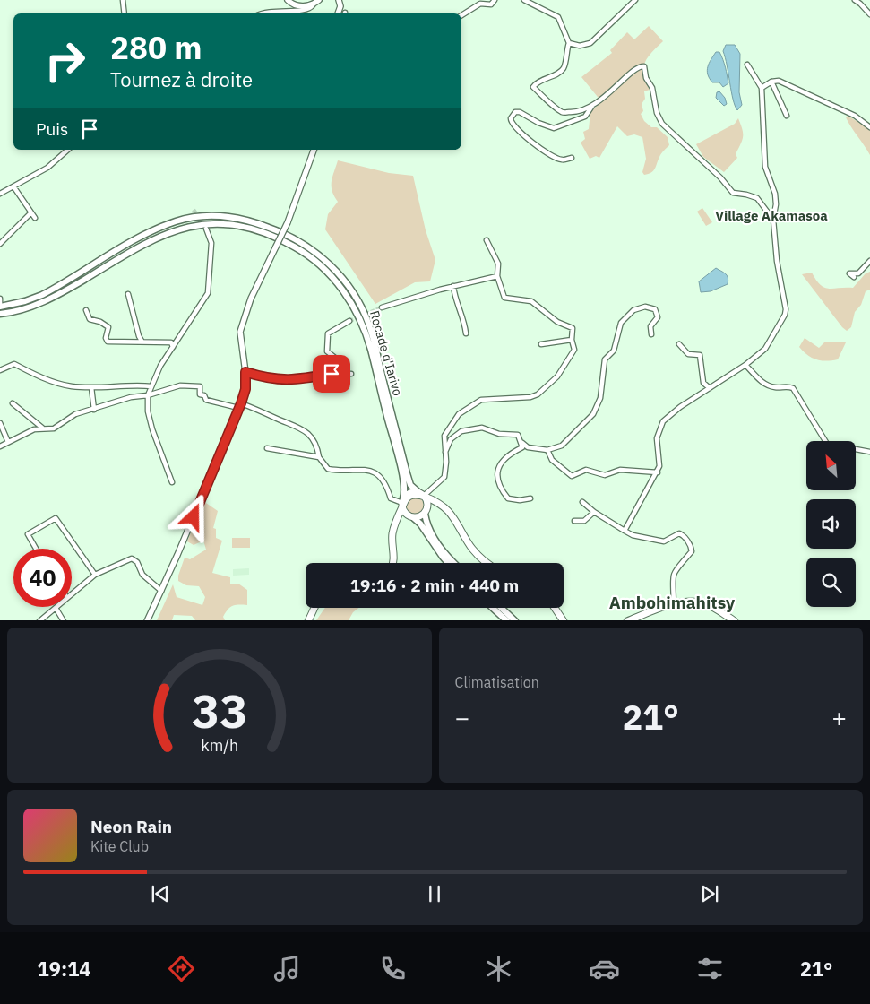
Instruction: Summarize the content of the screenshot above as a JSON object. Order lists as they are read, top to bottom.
{
  "streets": {
    "main road": ["Rocade d'Iarivo"]
  },
  "districts": ["Village Akamasoa", "Ambohimahitsy"],
  "north": "top left",
  "page": {
    "turn": ["280 m", "Tournez à droite"],
    "then": "Puis",
    "limit": "40",
    "trip": "19:16 · 2 min · 440 m",
    "tile": "Climatisation",
    "heat": ["−", "21°", "+"],
    "song": ["Neon Rain", "Kite Club"],
    "tabs": ["19:14", "21°"],
    "gauge": ["33", "km/h"]
  }
}
